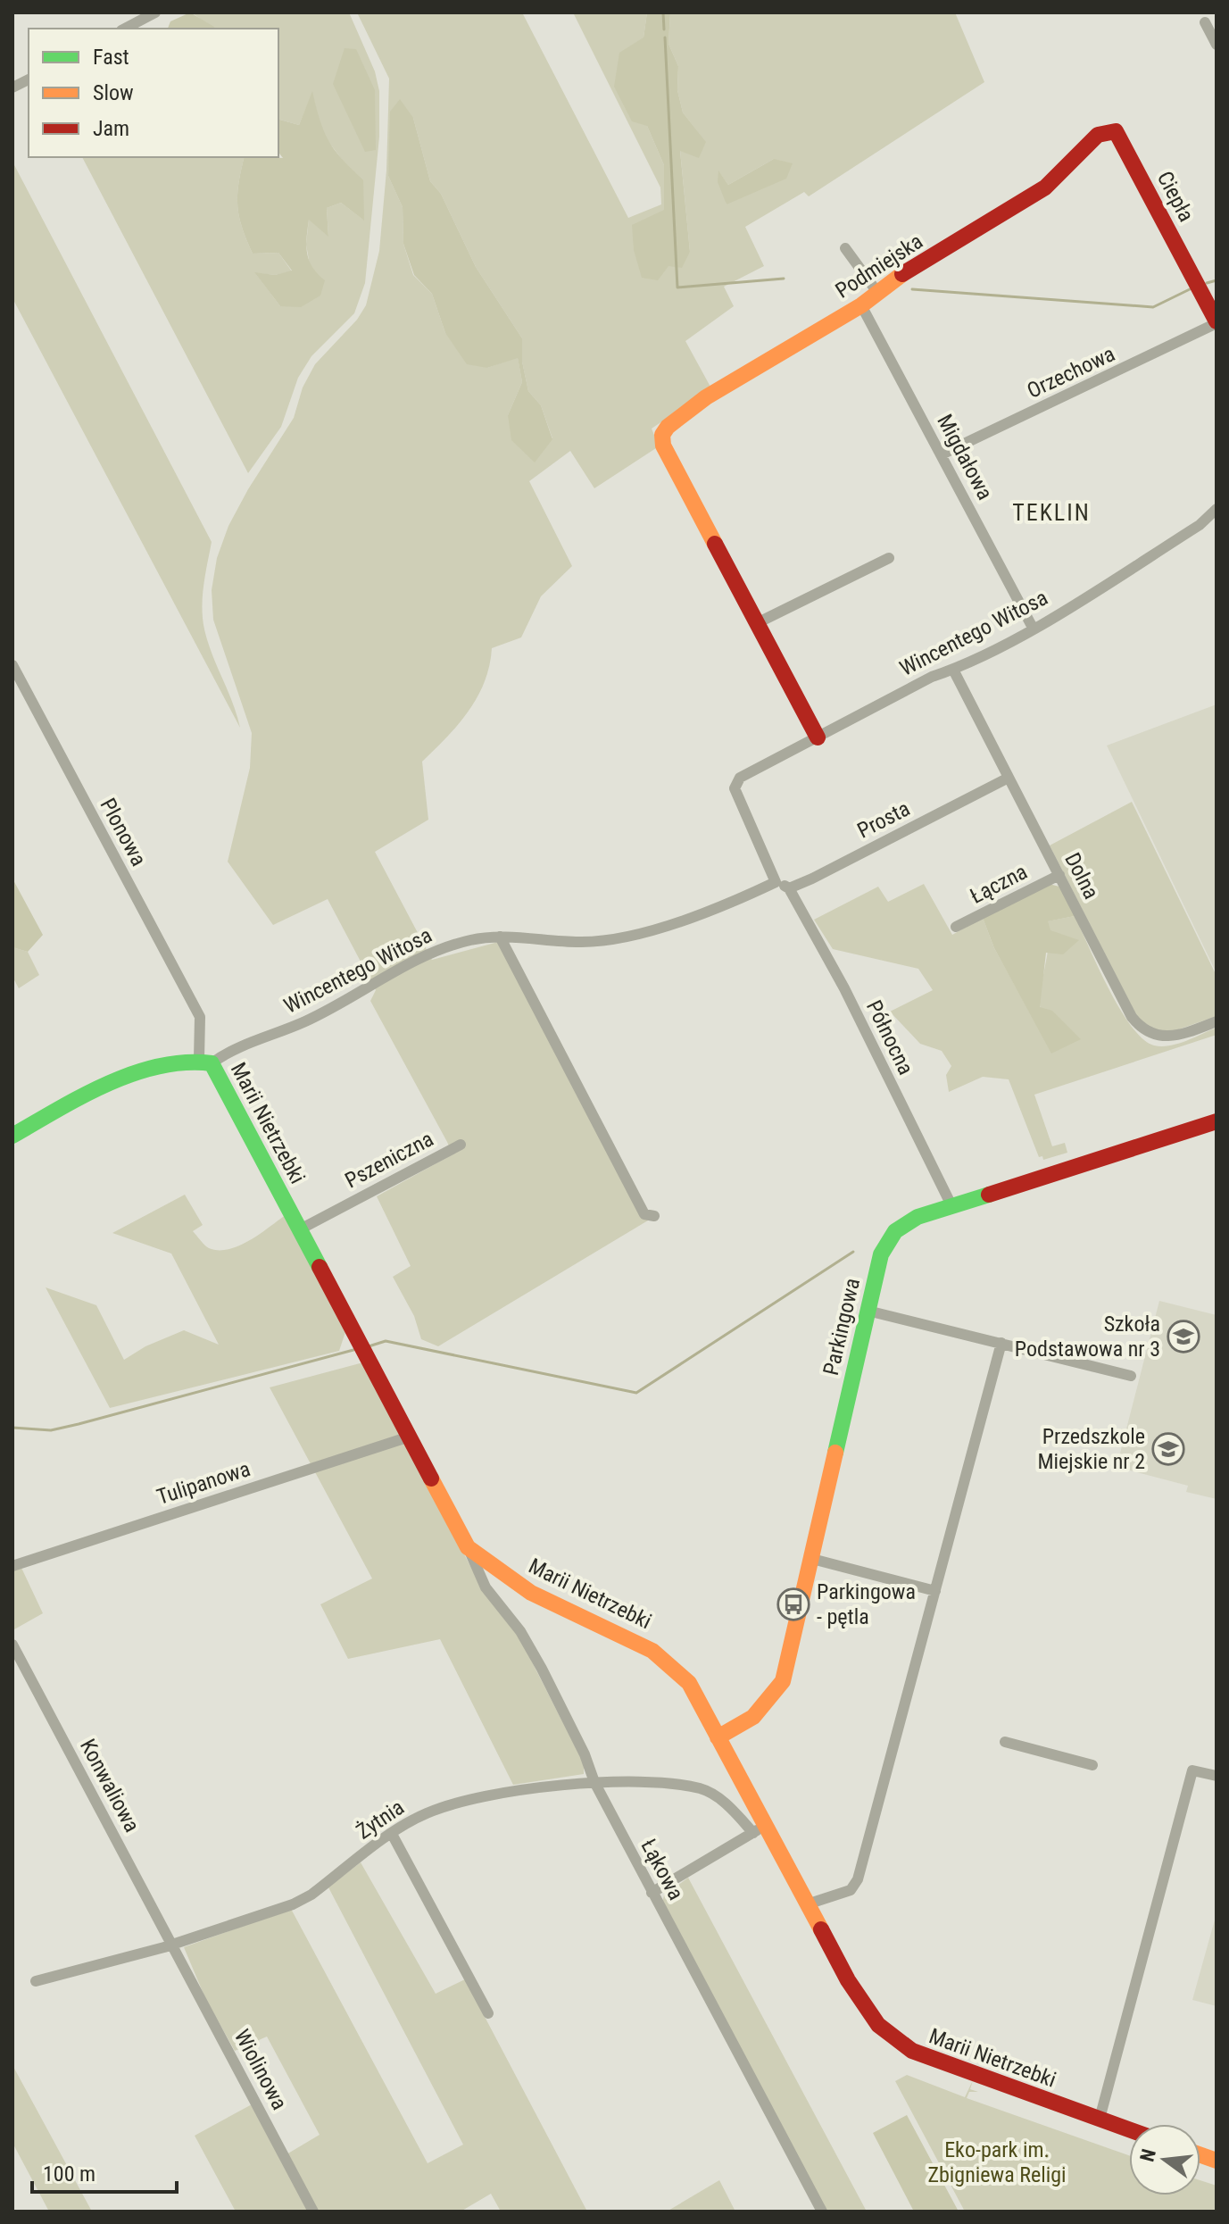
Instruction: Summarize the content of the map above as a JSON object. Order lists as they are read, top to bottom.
{
  "streets": {
    "street": [
      "Ciepła",
      "Podmiejska",
      "Orzechowa",
      "Migdałowa",
      "Wincentego Witosa",
      "Prosta",
      "Plonowa",
      "Dolna",
      "Łączna",
      "Północna",
      "Marii Nietrzebki",
      "Pszeniczna",
      "Parkingowa",
      "Tulipanowa",
      "Konwaliowa",
      "Żytnia",
      "Łąkowa",
      "Wiolinowa"
    ]
  },
  "crossings": [
    ["Ciepła", "Podmiejska"],
    ["Ciepła", "Orzechowa"],
    ["Podmiejska", "Migdałowa"],
    ["Orzechowa", "Migdałowa"],
    ["Migdałowa", "Wincentego Witosa"],
    ["Wincentego Witosa", "Plonowa"],
    ["Wincentego Witosa", "Dolna"],
    ["Wincentego Witosa", "Marii Nietrzebki"],
    ["Prosta", "Dolna"],
    ["Prosta", "Północna"],
    ["Plonowa", "Marii Nietrzebki"],
    ["Dolna", "Łączna"],
    ["Północna", "Parkingowa"],
    ["Marii Nietrzebki", "Pszeniczna"],
    ["Marii Nietrzebki", "Parkingowa"],
    ["Marii Nietrzebki", "Tulipanowa"],
    ["Marii Nietrzebki", "Żytnia"],
    ["Marii Nietrzebki", "Łąkowa"],
    ["Konwaliowa", "Żytnia"],
    ["Konwaliowa", "Wiolinowa"],
    ["Żytnia", "Łąkowa"],
    ["Żytnia", "Wiolinowa"]
  ],
  "districts": ["TEKLIN"],
  "parks": ["Eko-park im. Zbigniewa Religi"],
  "places": {
    "school or university": ["Szkoła Podstawowa nr 3", "Przedszkole Miejskie nr 2"],
    "bus stop": ["Parkingowa - pętla"]
  },
  "legend": ["Fast", "Slow", "Jam"],
  "scale_bar": "100 m",
  "north": "left"
}
